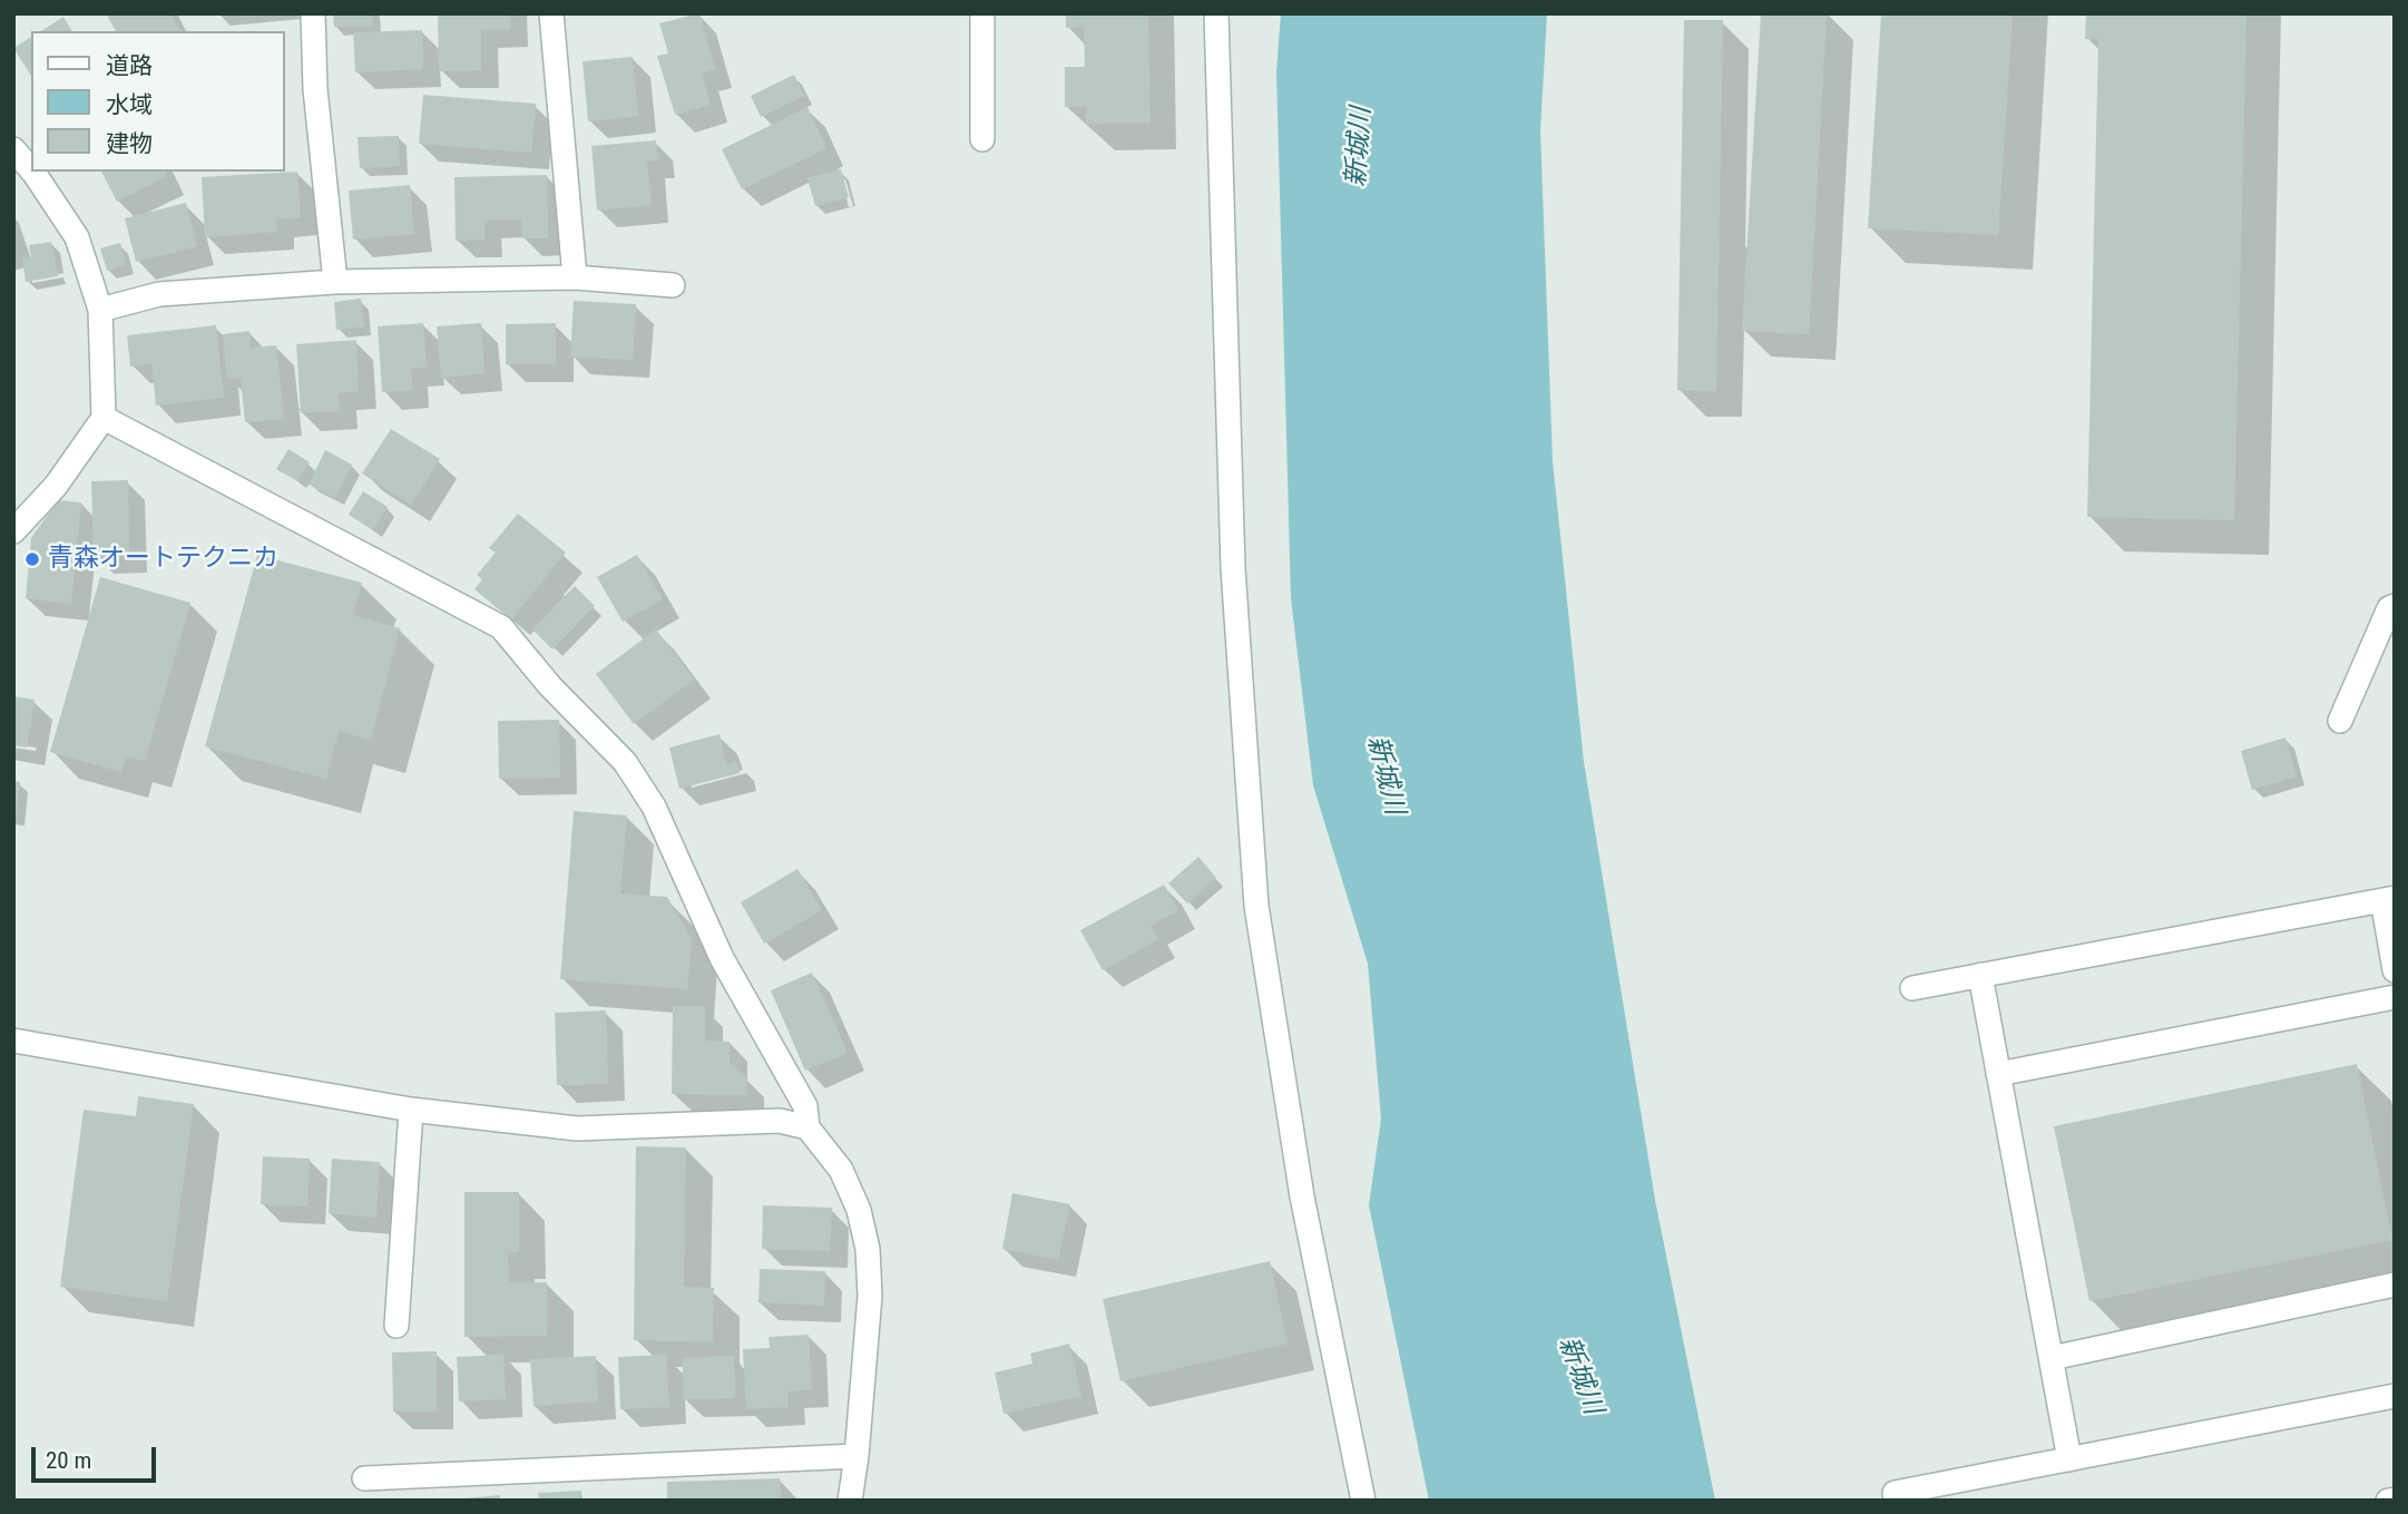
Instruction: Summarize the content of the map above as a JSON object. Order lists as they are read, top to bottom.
{
  "water": ["新城川"],
  "places": ["青森オートテクニカ"],
  "legend": ["道路", "水域", "建物"],
  "scale_bar": "20 m"
}
